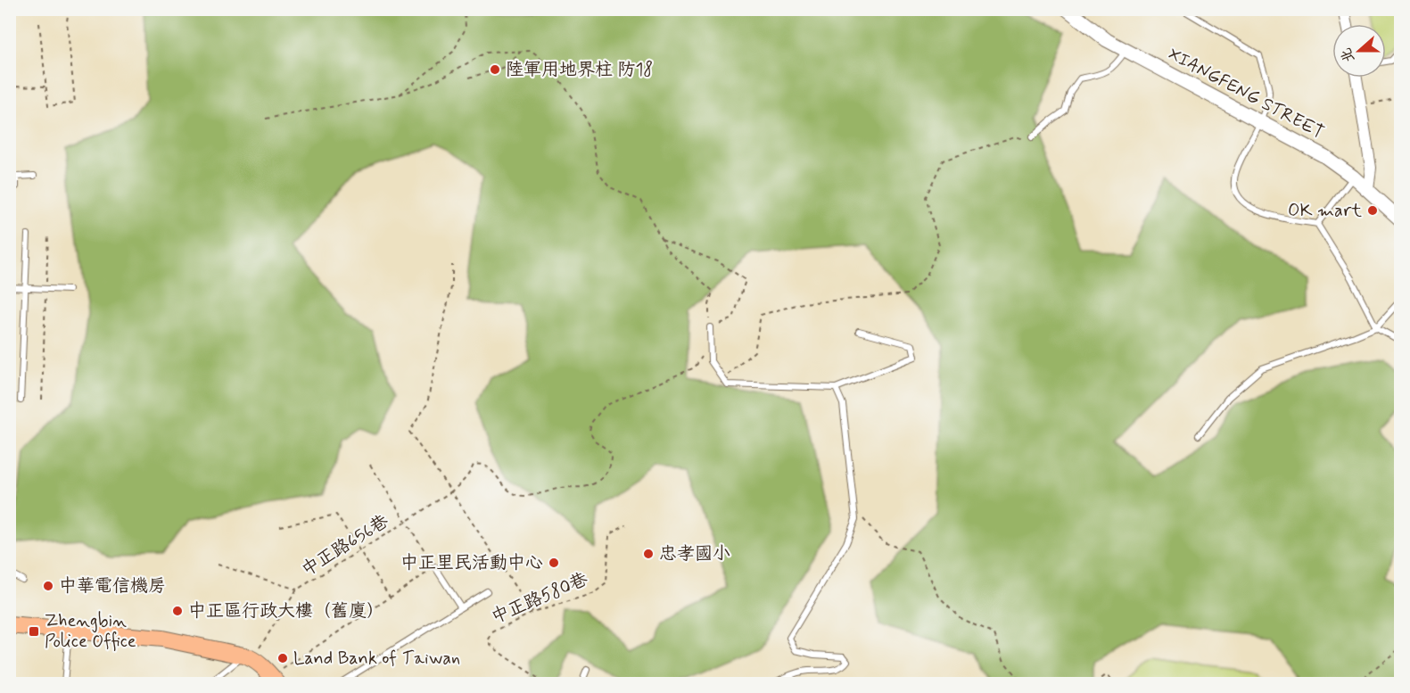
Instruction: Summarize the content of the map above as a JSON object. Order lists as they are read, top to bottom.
{
  "streets": {
    "street": ["XIANGFENG STREET"],
    "path": ["中正路656巷", "中正路580巷"]
  },
  "places": {
    "other": [
      "陸軍用地界柱 防18",
      "OK mart",
      "忠孝國小",
      "中正里民活動中心",
      "中華電信機房",
      "中正區行政大樓（舊廈）",
      "Land Bank of Taiwan"
    ],
    "transit": ["Zhengbin Police Office"]
  },
  "north": "left"
}
